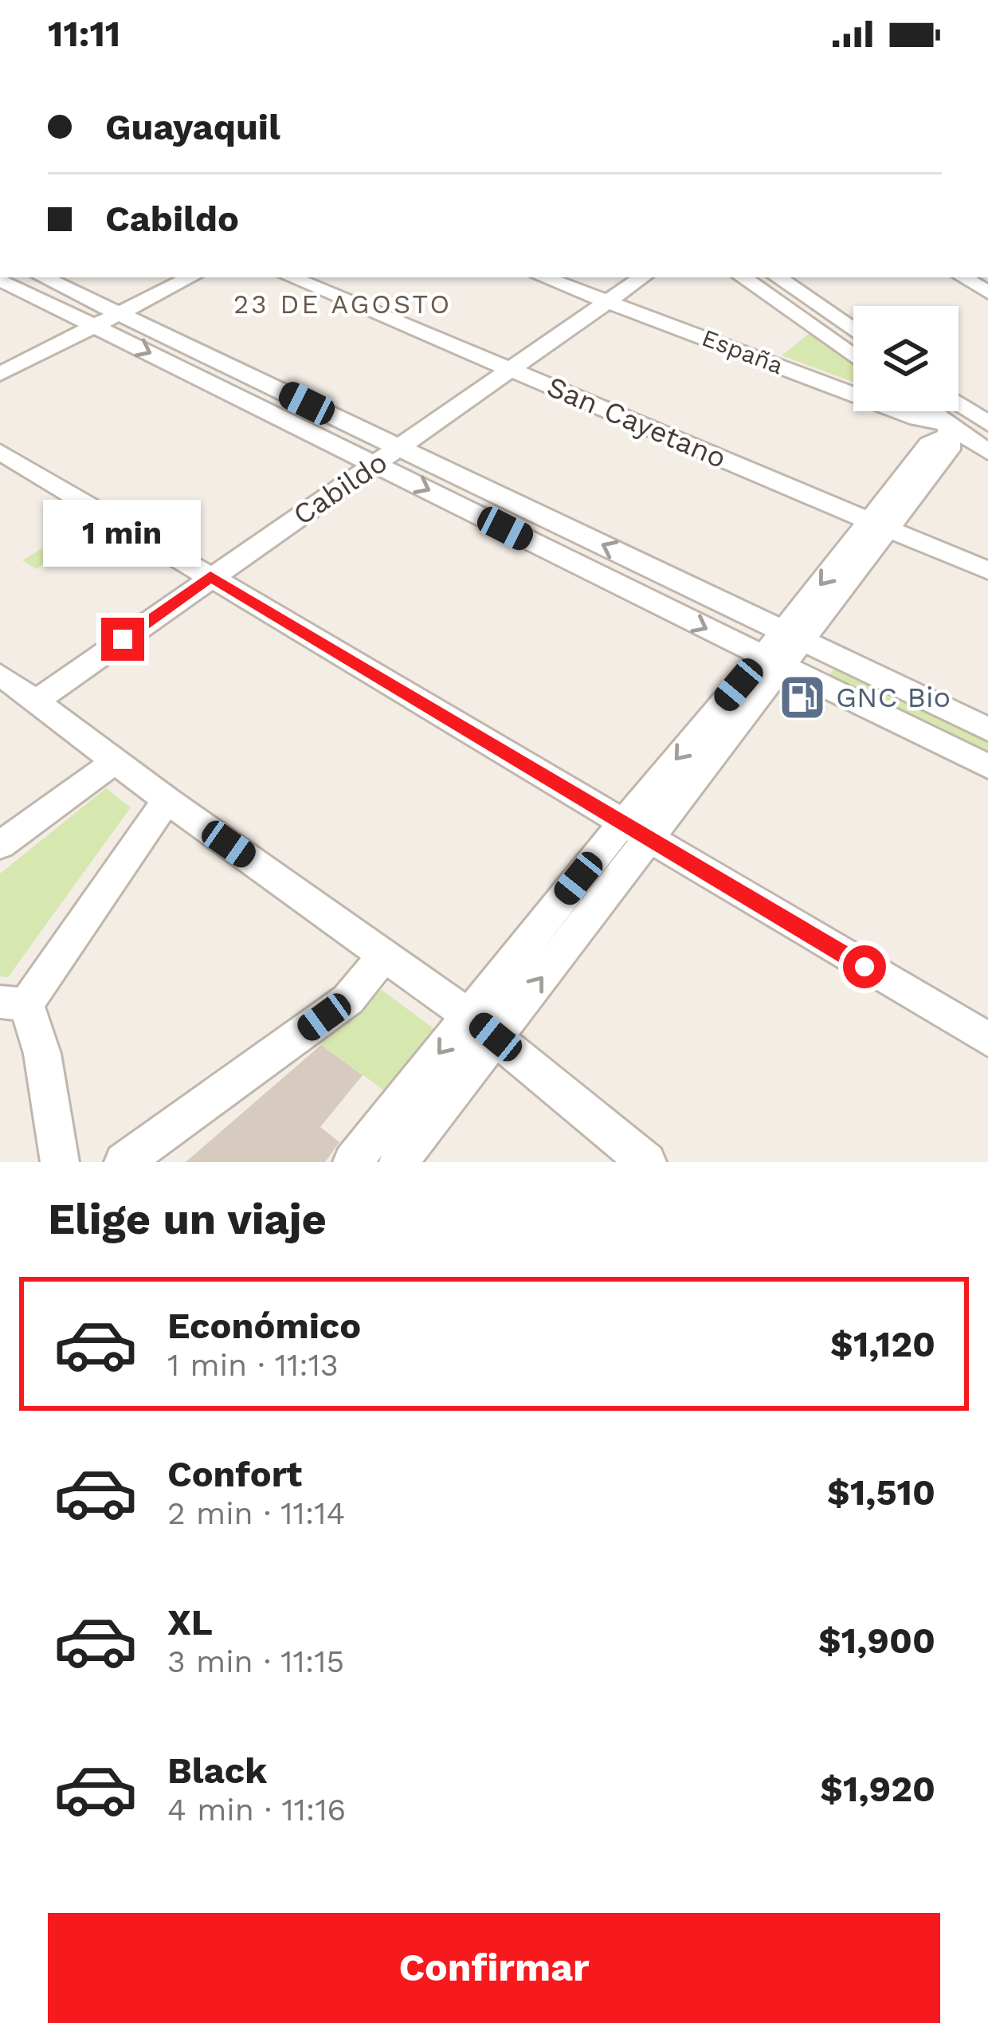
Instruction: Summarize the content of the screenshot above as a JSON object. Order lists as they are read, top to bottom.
{
  "streets": {
    "street": ["España", "San Cayetano", "Cabildo"]
  },
  "crossings": [
    ["España", "Cabildo"],
    ["San Cayetano", "Cabildo"]
  ],
  "districts": ["23 DE AGOSTO"],
  "places": {
    "fuel station": ["GNC Bio"]
  },
  "page": {
    "status": "11:11",
    "banner": ["Guayaquil", "Cabildo"],
    "bubble": "1 min",
    "heading": "Elige un viaje",
    "list": [
      {
        "name": "Económico",
        "note": "1 min · 11:13",
        "value": "$1,120"
      },
      {
        "name": "Confort",
        "note": "2 min · 11:14",
        "value": "$1,510"
      },
      {
        "name": "XL",
        "note": "3 min · 11:15",
        "value": "$1,900"
      },
      {
        "name": "Black",
        "note": "4 min · 11:16",
        "value": "$1,920"
      }
    ],
    "buttons": "Confirmar"
  }
}
